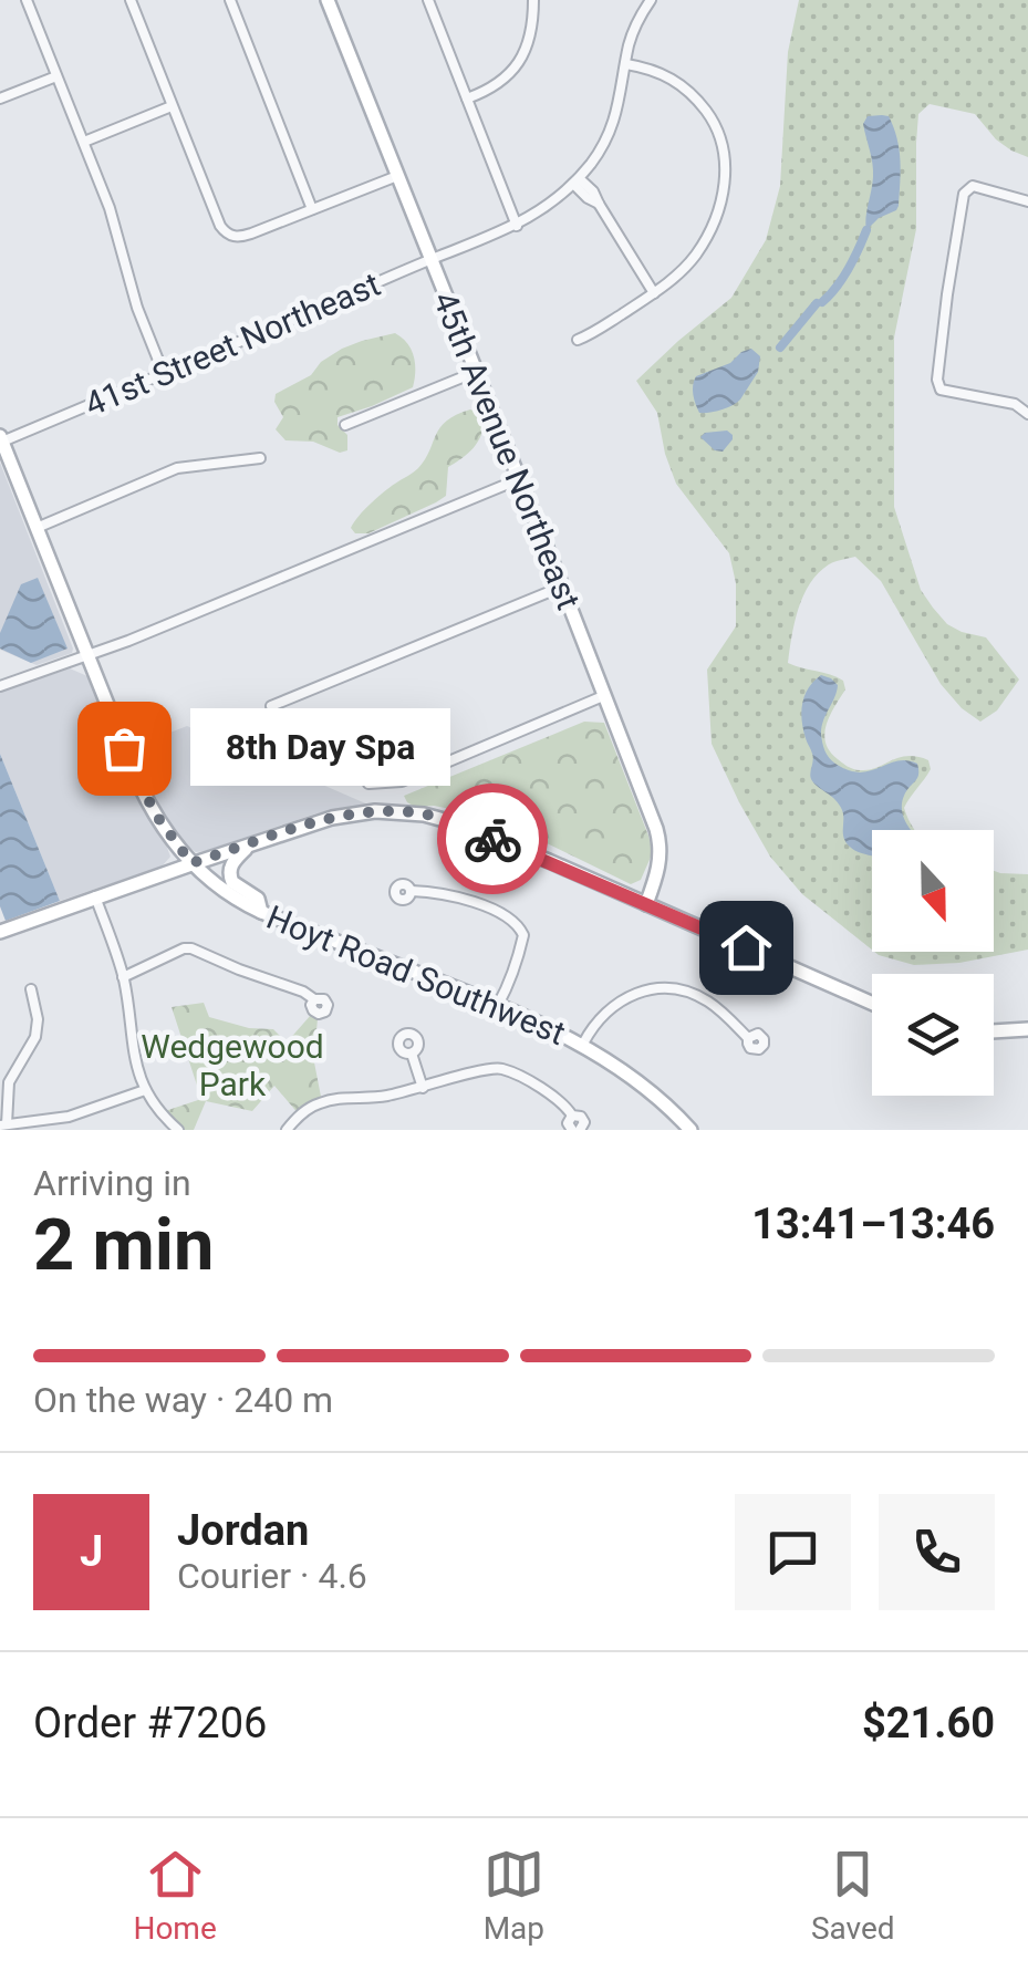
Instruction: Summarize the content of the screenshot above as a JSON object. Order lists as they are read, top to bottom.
{
  "streets": {
    "street": ["41st Street Northeast", "45th Avenue Northeast", "Hoyt Road Southwest"]
  },
  "crossings": [
    ["41st Street Northeast", "45th Avenue Northeast"],
    ["41st Street Northeast", "Hoyt Road Southwest"]
  ],
  "parks": ["Wedgewood Park"],
  "places": ["8th Day Spa"],
  "north": "bottom",
  "page": {
    "bubble": "8th Day Spa",
    "heading": ["2 min", "Arriving in", "13:41–13:46"],
    "panel": [
      "Jordan",
      "Courier · 4.6",
      "Order #7206",
      "$21.60"
    ],
    "bar": "On the way · 240 m",
    "round": "J",
    "tabs": ["Home", "Map", "Saved"]
  }
}
